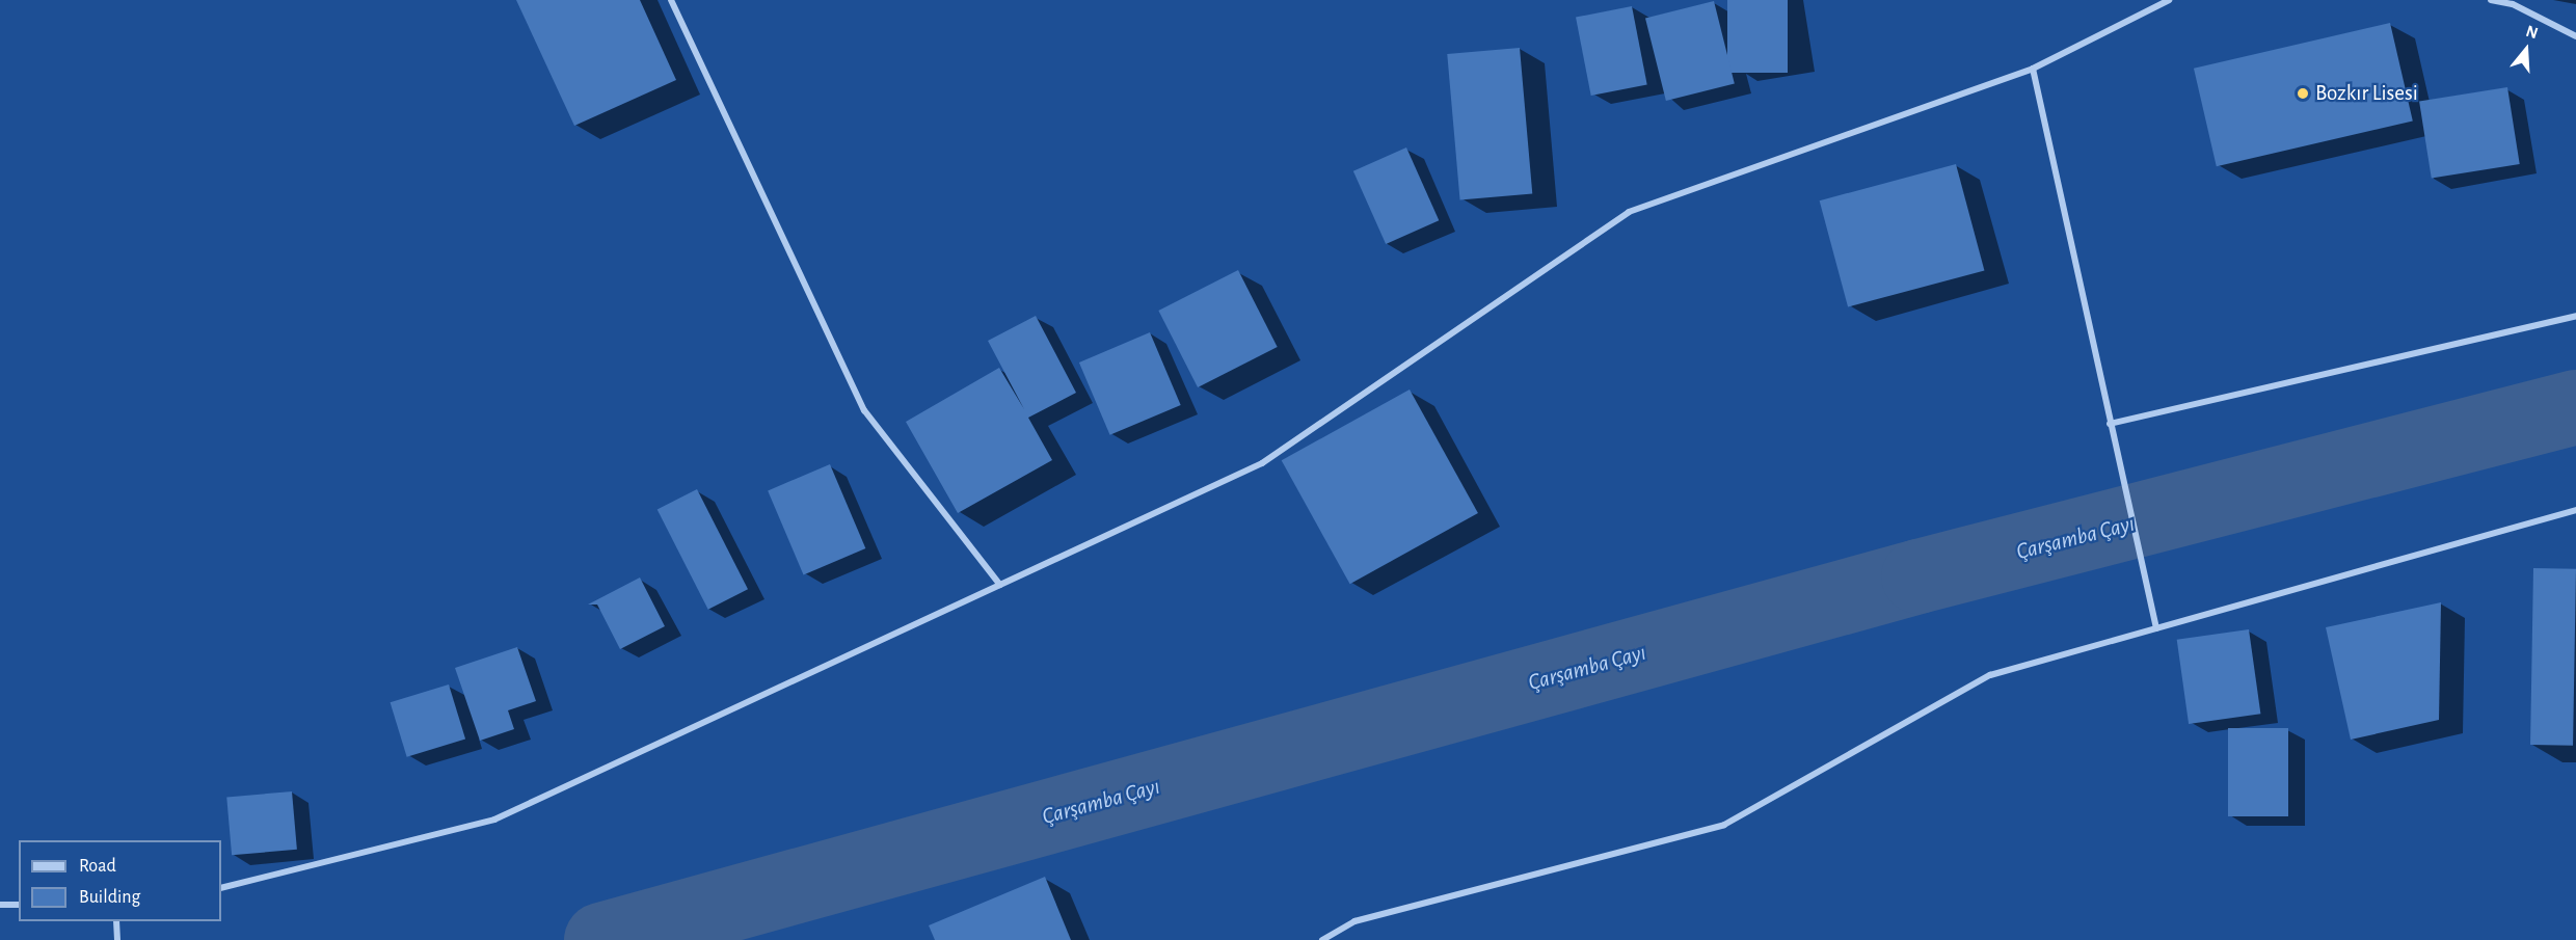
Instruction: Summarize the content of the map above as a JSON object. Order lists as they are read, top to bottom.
{
  "water": ["Çarşamba Çayı"],
  "places": ["Bozkır Lisesi"],
  "legend": ["Road", "Building"],
  "north": "top"
}
